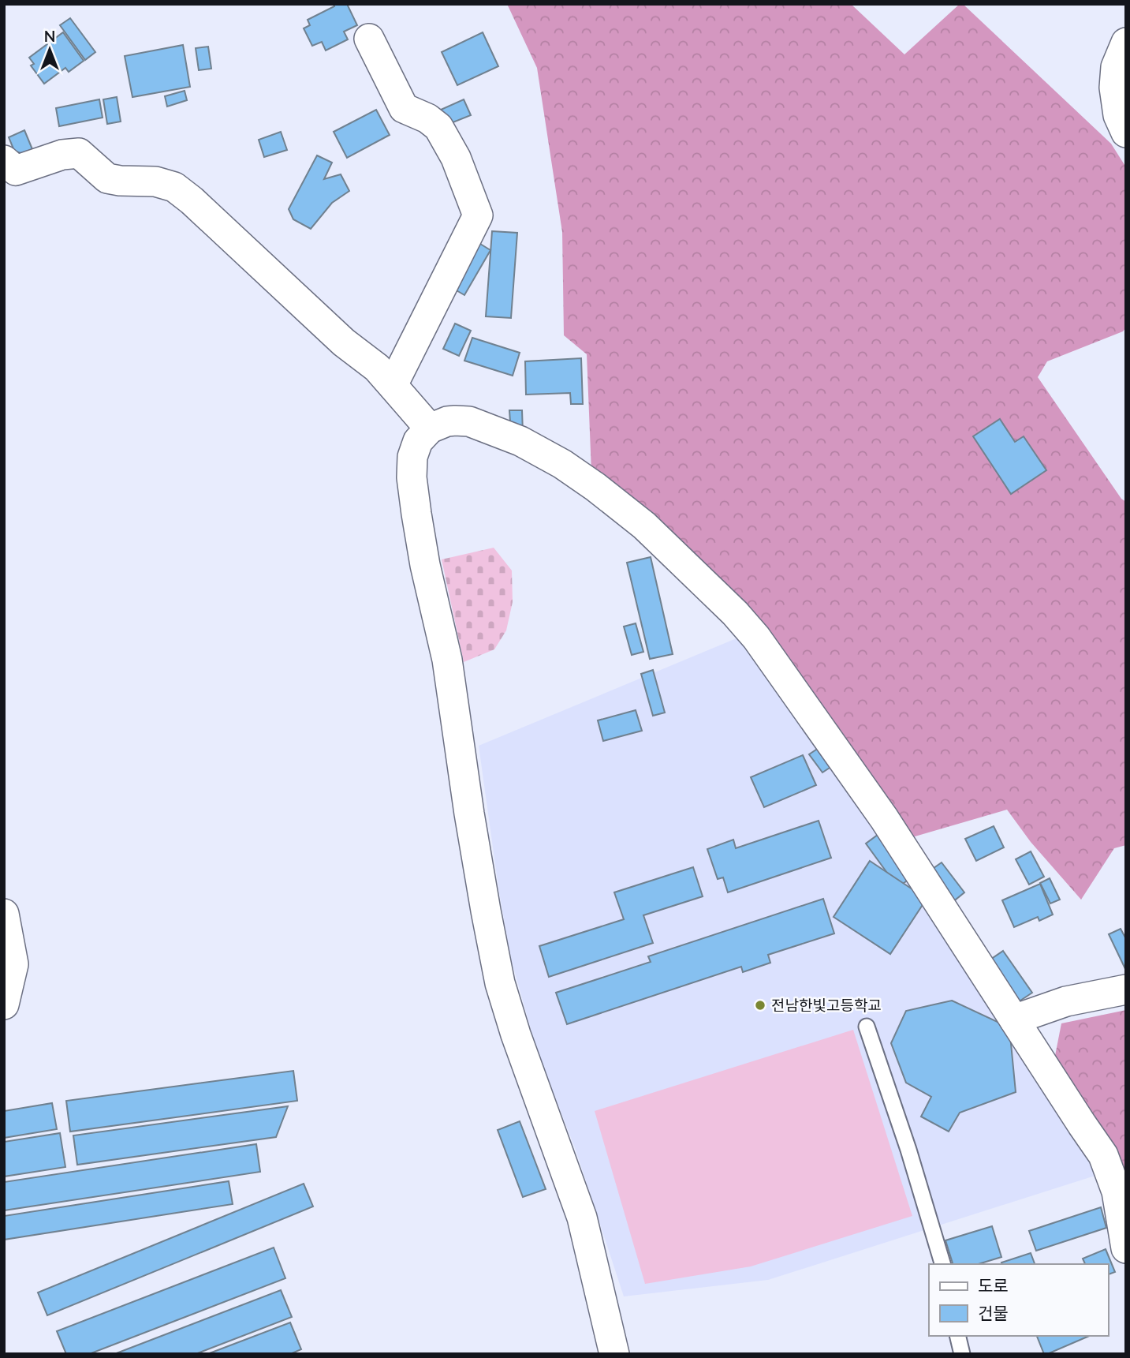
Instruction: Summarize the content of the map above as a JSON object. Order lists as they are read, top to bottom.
{
  "places": ["전남한빛고등학교"],
  "legend": ["도로", "건물"],
  "north": "top"
}
